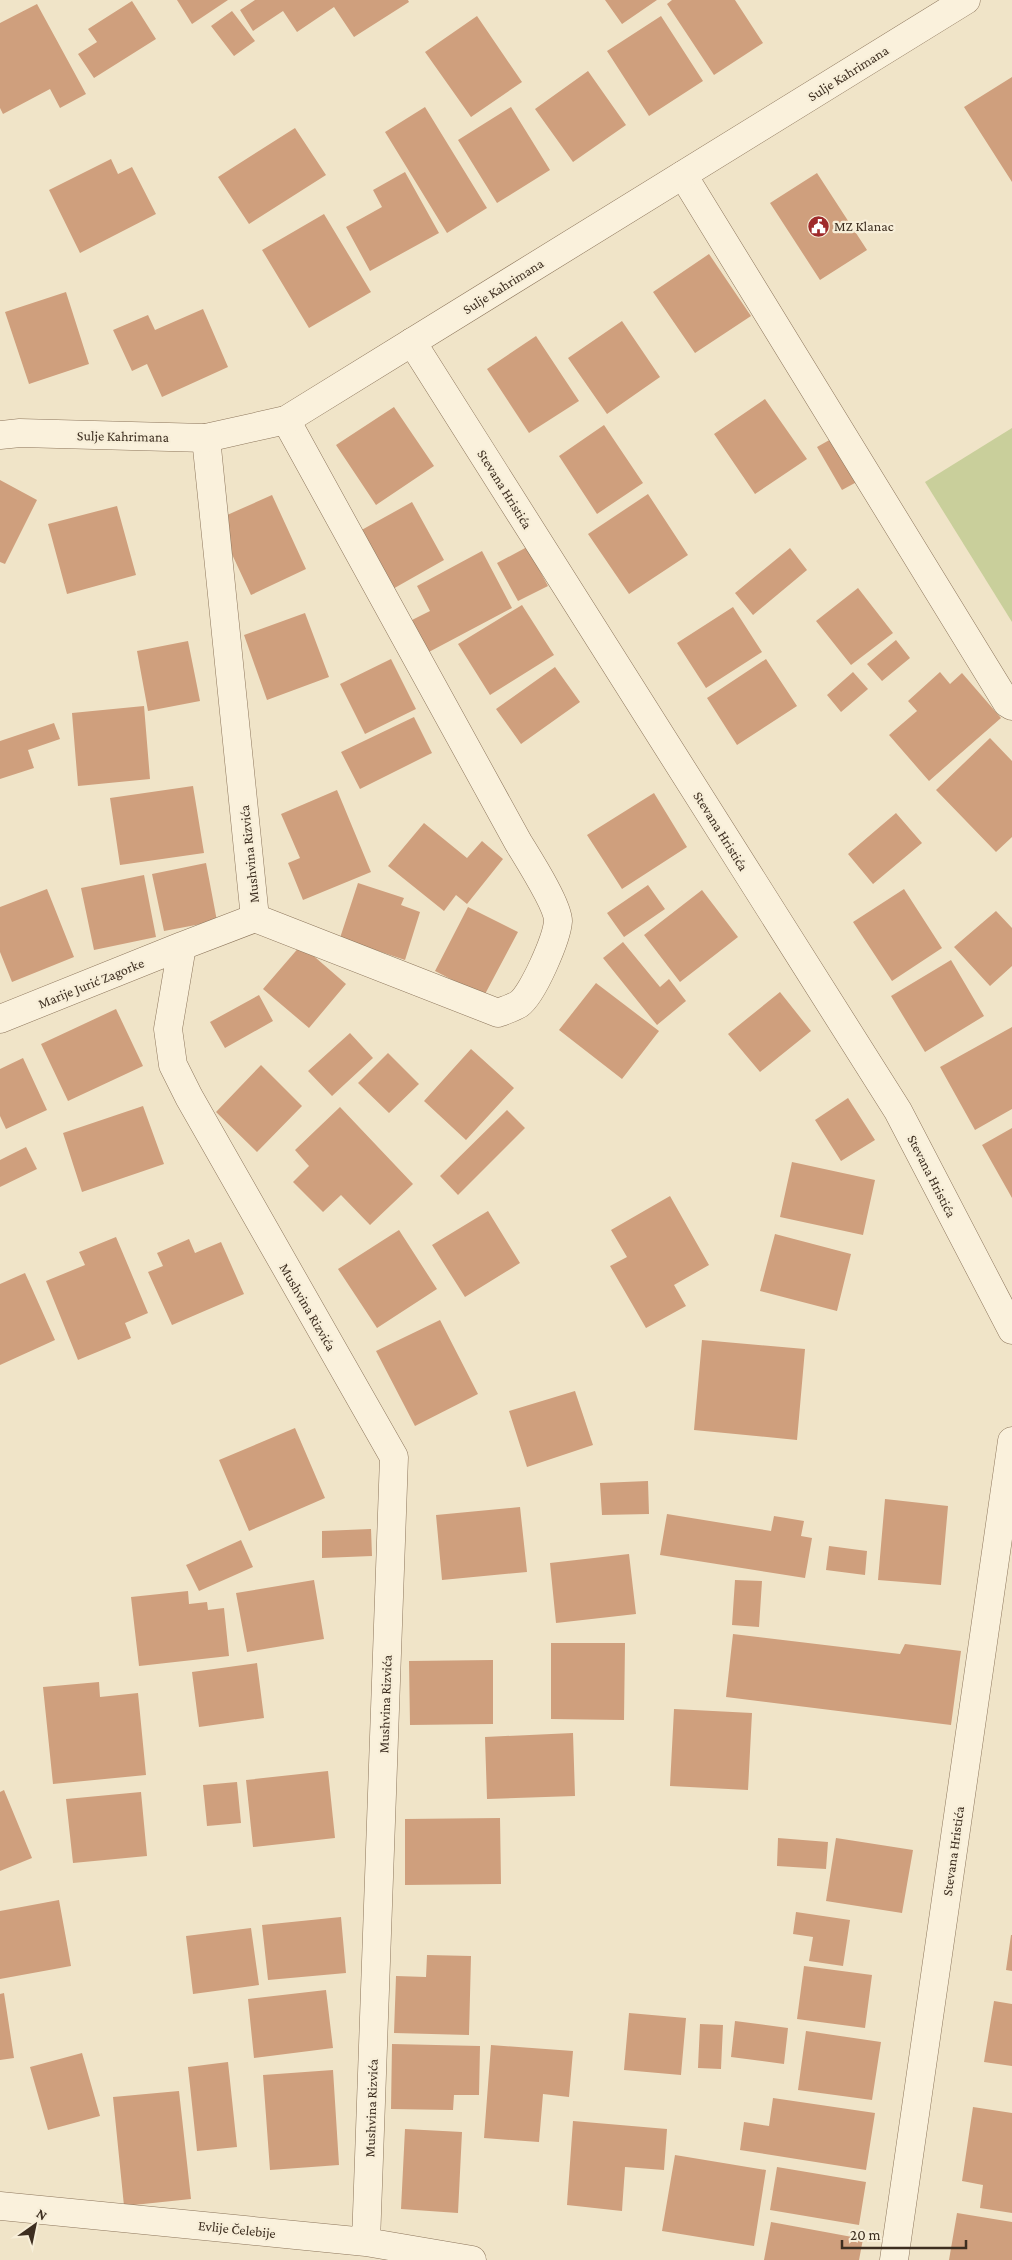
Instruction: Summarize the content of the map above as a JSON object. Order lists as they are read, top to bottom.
{
  "streets": {
    "street": [
      "Sulje Kahrimana",
      "Stevana Hristića",
      "Mushvina Rizvića",
      "Marije Jurić Zagorke",
      "Evlije Čelebije"
    ]
  },
  "crossings": [
    ["Sulje Kahrimana", "Stevana Hristića"],
    ["Sulje Kahrimana", "Mushvina Rizvića"],
    ["Mushvina Rizvića", "Marije Jurić Zagorke"],
    ["Mushvina Rizvića", "Evlije Čelebije"]
  ],
  "places": {
    "public building": ["MZ Klanac"]
  },
  "scale_bar": "20 m",
  "north": "top right"
}
